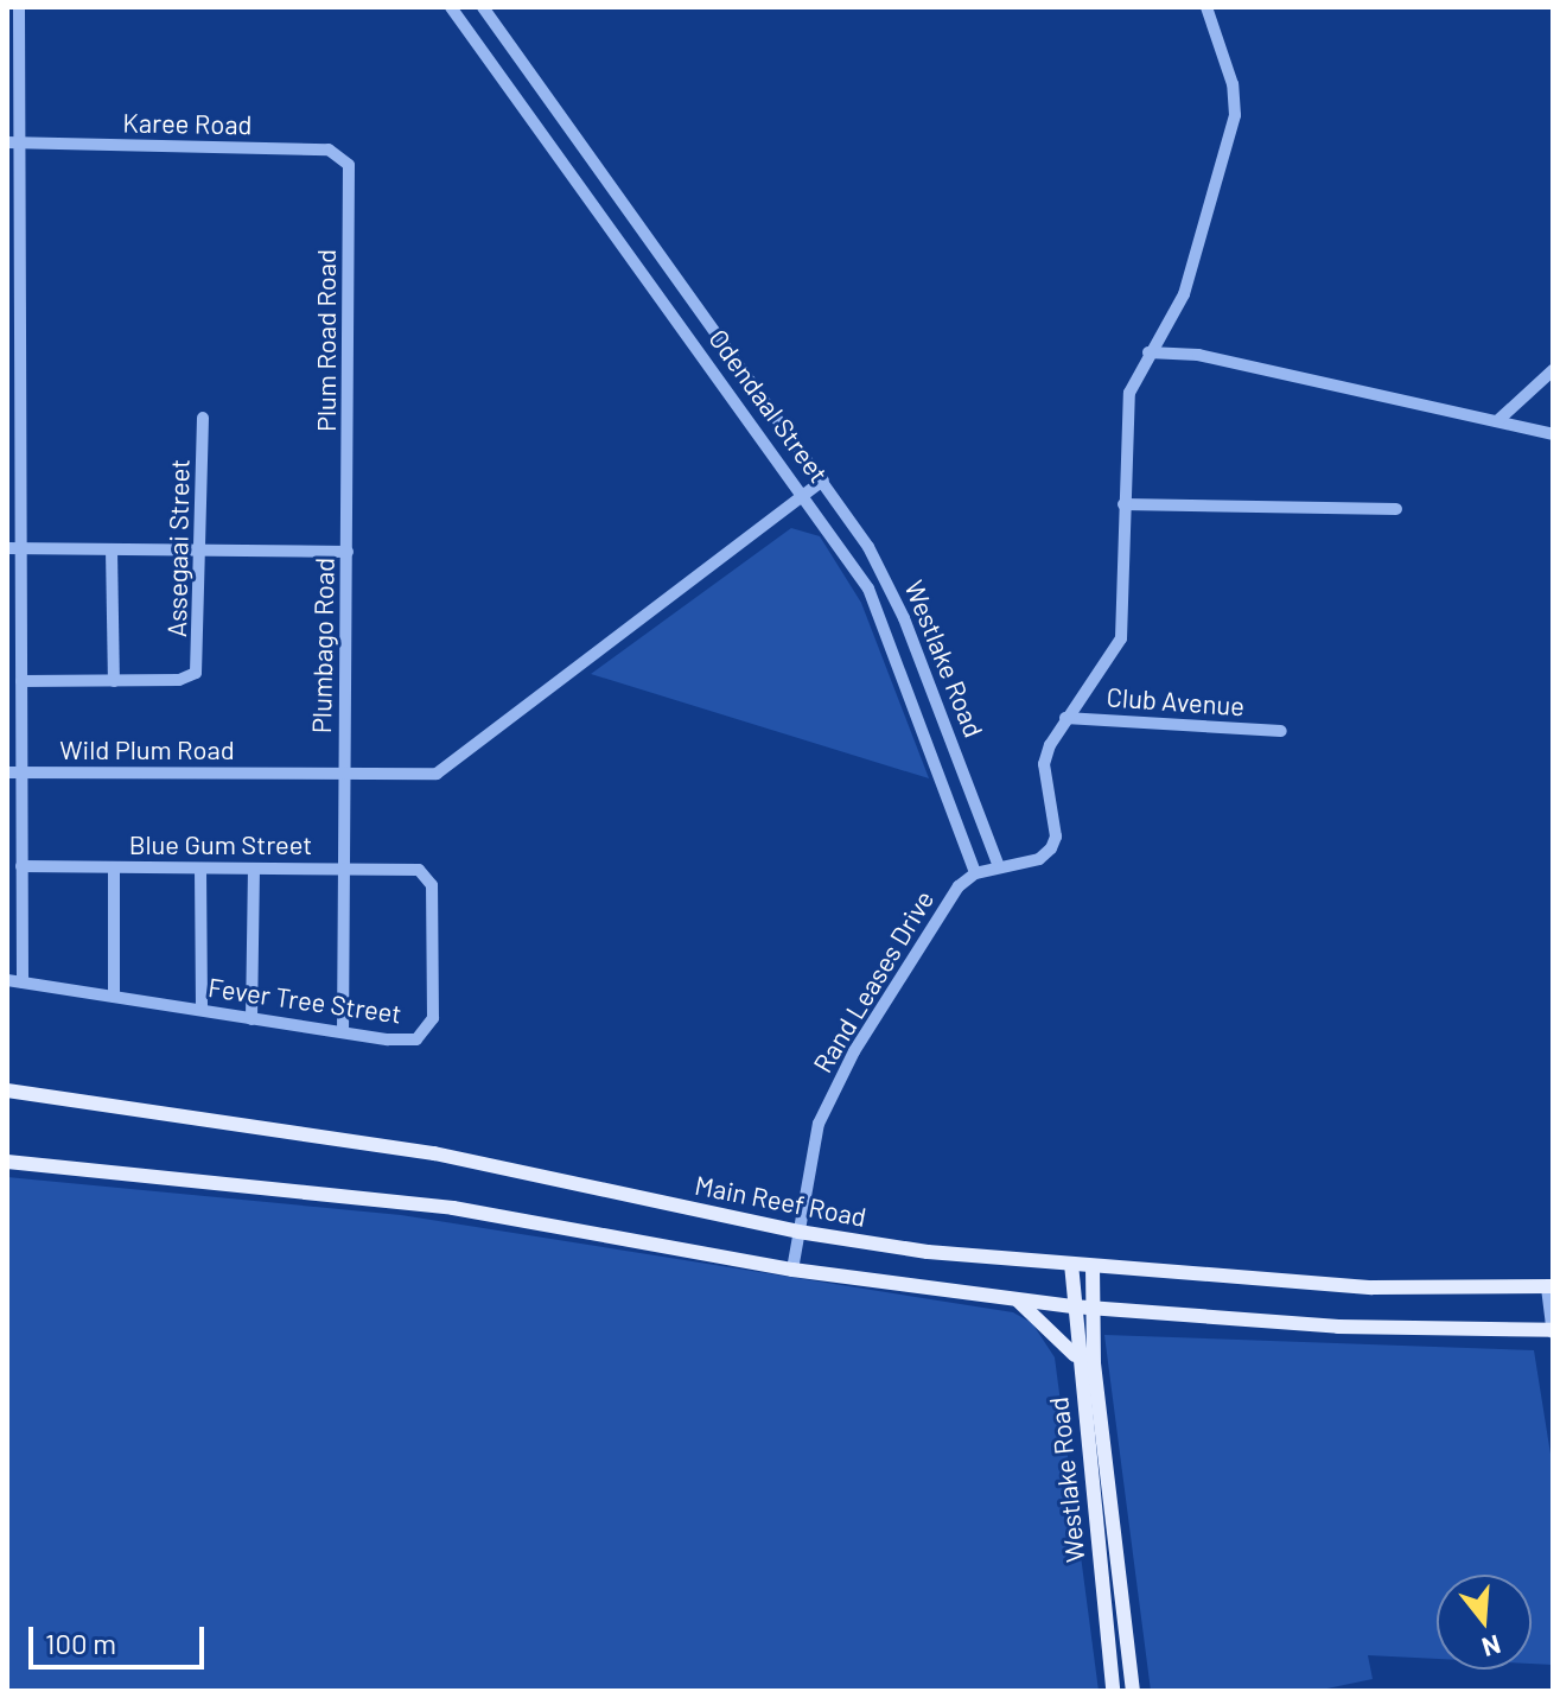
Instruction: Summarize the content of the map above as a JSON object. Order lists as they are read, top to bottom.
{
  "streets": {
    "main road": ["Westlake Road", "Main Reef Road"],
    "street": [
      "Karee Road",
      "Plum Road Road",
      "Odendaal Street",
      "Assegaai Street",
      "Plumbago Road",
      "Club Avenue",
      "Wild Plum Road",
      "Blue Gum Street",
      "Rand Leases Drive",
      "Fever Tree Street"
    ]
  },
  "crossings": [
    ["Karee Road", "Plum Road Road"],
    ["Karee Road", "Wild Plum Road"],
    ["Plum Road Road", "Plumbago Road"],
    ["Odendaal Street", "Westlake Road"],
    ["Odendaal Street", "Wild Plum Road"],
    ["Odendaal Street", "Rand Leases Drive"],
    ["Assegaai Street", "Wild Plum Road"],
    ["Plumbago Road", "Wild Plum Road"],
    ["Plumbago Road", "Blue Gum Street"],
    ["Plumbago Road", "Fever Tree Street"],
    ["Westlake Road", "Wild Plum Road"],
    ["Westlake Road", "Main Reef Road"],
    ["Blue Gum Street", "Fever Tree Street"],
    ["Rand Leases Drive", "Main Reef Road"]
  ],
  "scale_bar": "100 m",
  "north": "bottom"
}
